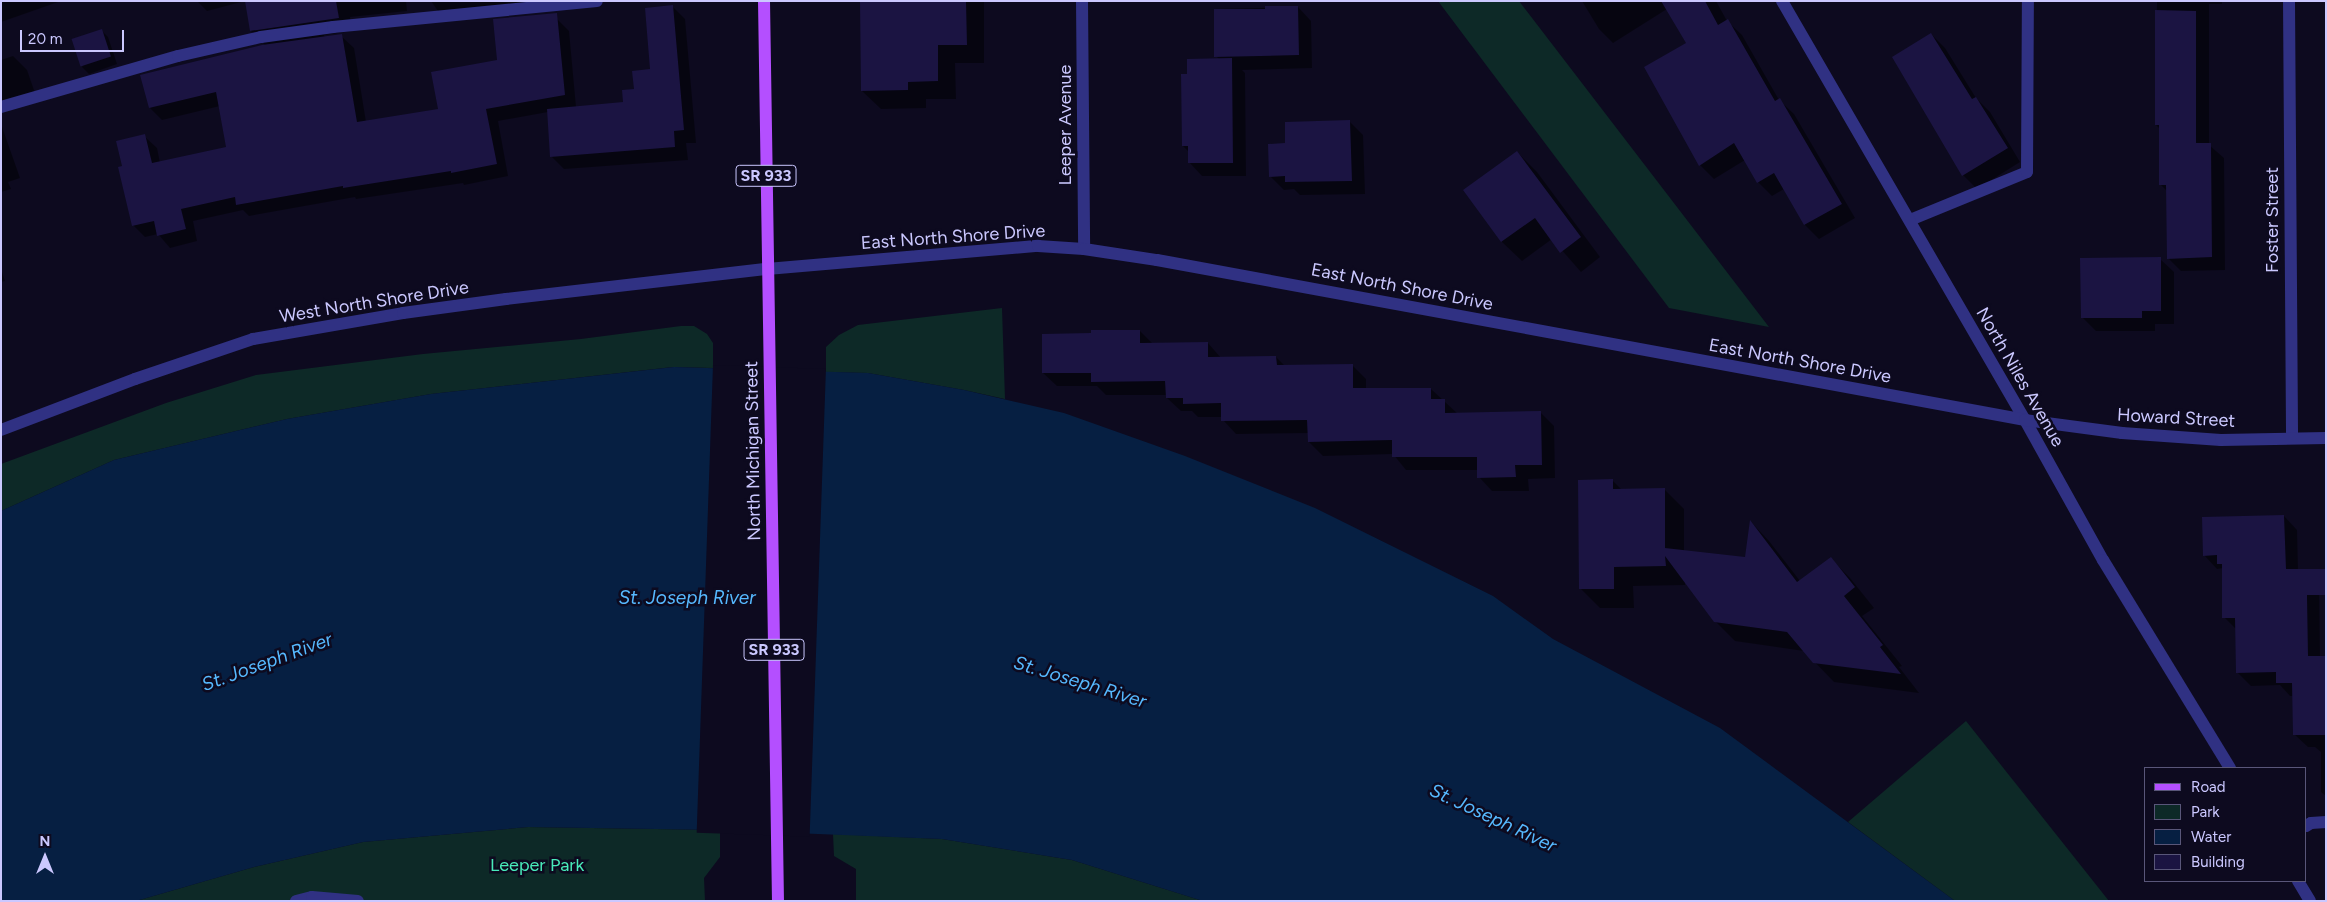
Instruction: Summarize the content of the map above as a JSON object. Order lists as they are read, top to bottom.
{
  "streets": {
    "main road": ["SR 933", "North Michigan Street"],
    "street": [
      "Leeper Avenue",
      "Foster Street",
      "East North Shore Drive",
      "West North Shore Drive",
      "North Niles Avenue",
      "Howard Street"
    ]
  },
  "crossings": [
    ["Leeper Avenue", "East North Shore Drive"],
    ["Foster Street", "Howard Street"],
    ["East North Shore Drive", "West North Shore Drive"],
    ["East North Shore Drive", "North Niles Avenue"],
    ["East North Shore Drive", "Howard Street"],
    ["East North Shore Drive", "North Michigan Street"],
    ["West North Shore Drive", "North Michigan Street"],
    ["North Niles Avenue", "Howard Street"]
  ],
  "water": ["St. Joseph River"],
  "parks": ["Leeper Park"],
  "legend": [
    "Road",
    "Park",
    "Water",
    "Building"
  ],
  "scale_bar": "20 m",
  "north": "top"
}
